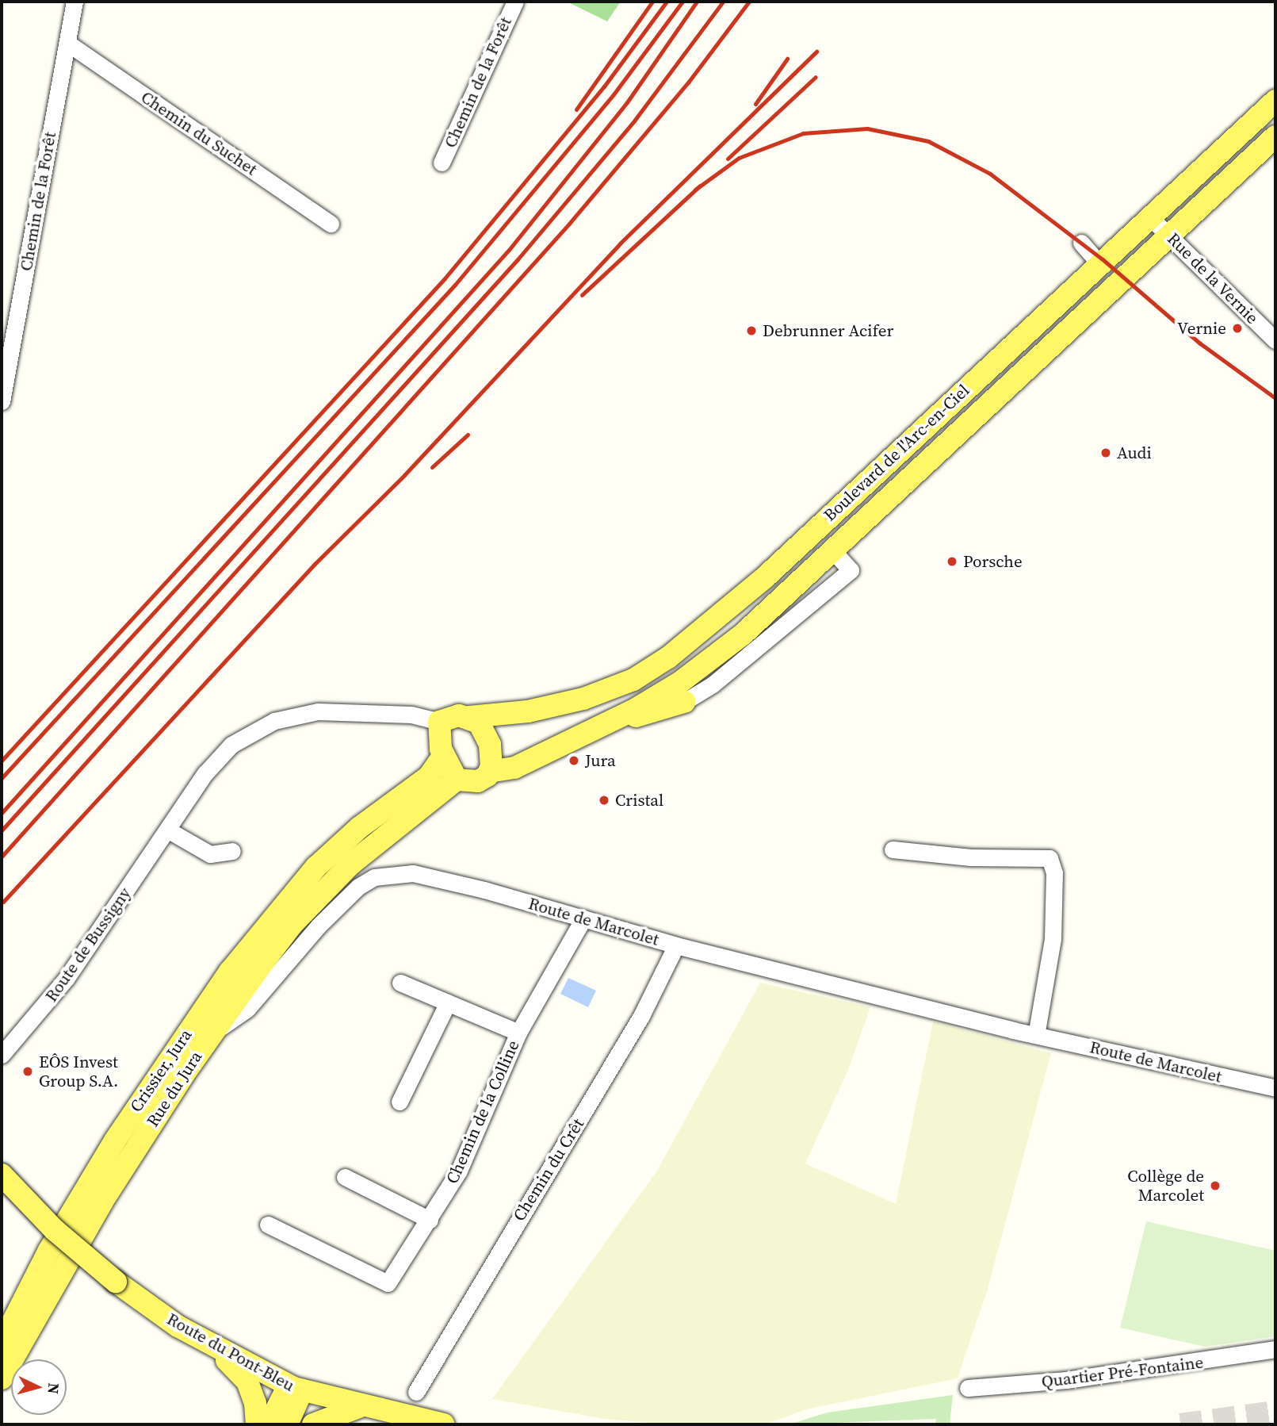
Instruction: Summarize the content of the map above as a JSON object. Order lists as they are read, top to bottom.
{
  "streets": {
    "main road": [
      "Boulevard de l'Arc-en-Ciel",
      "Route de Bussigny",
      "Crissier, Jura",
      "Rue du Jura",
      "Route du Pont-Bleu"
    ],
    "street": [
      "Chemin de la Forêt",
      "Chemin du Suchet",
      "Rue de la Vernie",
      "Route de Marcolet",
      "Chemin de la Colline",
      "Chemin du Crêt",
      "Quartier Pré-Fontaine"
    ]
  },
  "crossings": [
    ["Chemin de la Forêt", "Chemin du Suchet"],
    ["Rue de la Vernie", "Boulevard de l'Arc-en-Ciel"],
    ["Boulevard de l'Arc-en-Ciel", "Route de Bussigny"],
    ["Boulevard de l'Arc-en-Ciel", "Crissier, Jura"],
    ["Boulevard de l'Arc-en-Ciel", "Rue du Jura"],
    ["Route de Marcolet", "Rue du Jura"],
    ["Route de Marcolet", "Chemin de la Colline"],
    ["Route de Marcolet", "Chemin du Crêt"],
    ["Route de Bussigny", "Crissier, Jura"],
    ["Route de Bussigny", "Rue du Jura"],
    ["Crissier, Jura", "Rue du Jura"]
  ],
  "places": [
    "Vernie",
    "Debrunner Acifer",
    "Audi",
    "Porsche",
    "Jura",
    "Cristal",
    "EÔS Invest Group S.A.",
    "Collège de Marcolet"
  ],
  "north": "right"
}
